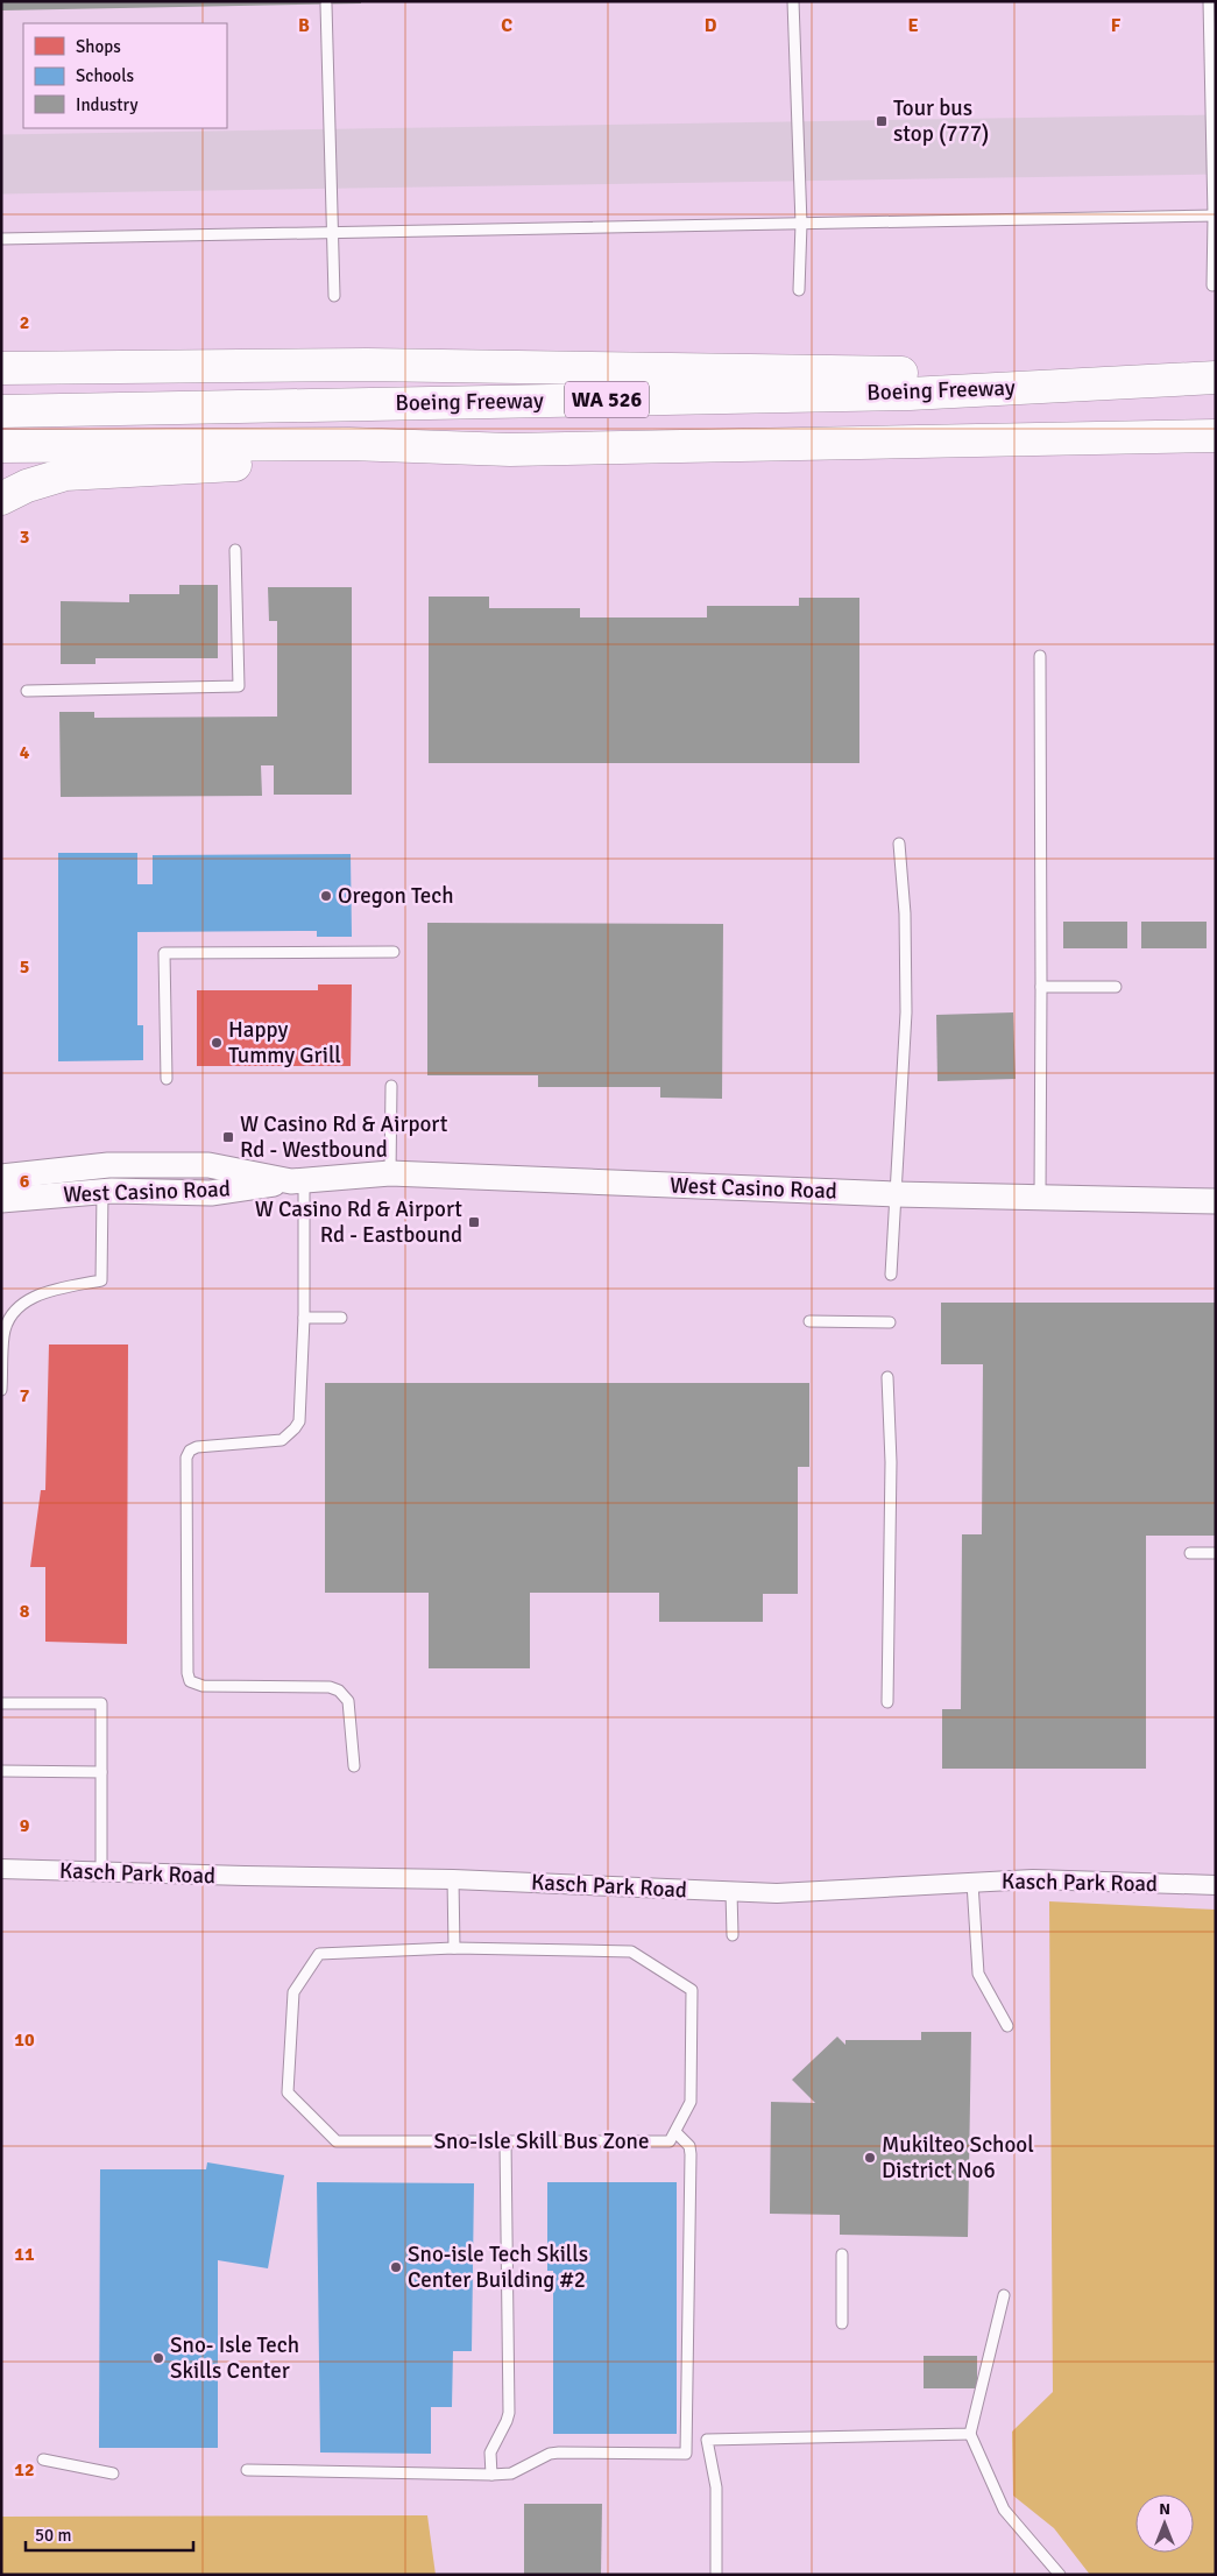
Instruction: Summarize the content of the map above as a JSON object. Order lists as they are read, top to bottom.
{
  "streets": {
    "highway": ["Boeing Freeway", "WA 526"],
    "street": ["West Casino Road", "Kasch Park Road"],
    "lane": ["Sno-Isle Skill Bus Zone"]
  },
  "places": {
    "transit": ["Tour bus stop (777)", "W Casino Rd & Airport Rd - Westbound", "W Casino Rd & Airport Rd - Eastbound"],
    "other": [
      "Oregon Tech",
      "Happy Tummy Grill",
      "Mukilteo School District No6",
      "Sno-isle Tech Skills Center Building #2",
      "Sno- Isle Tech Skills Center"
    ]
  },
  "legend": ["Shops", "Schools", "Industry"],
  "scale_bar": "50 m",
  "north": "top",
  "grid": {
    "columns": [
      "B",
      "C",
      "D",
      "E",
      "F"
    ],
    "rows": [
      "2",
      "3",
      "4",
      "5",
      "6",
      "7",
      "8",
      "9",
      "10",
      "11",
      "12"
    ]
  }
}
